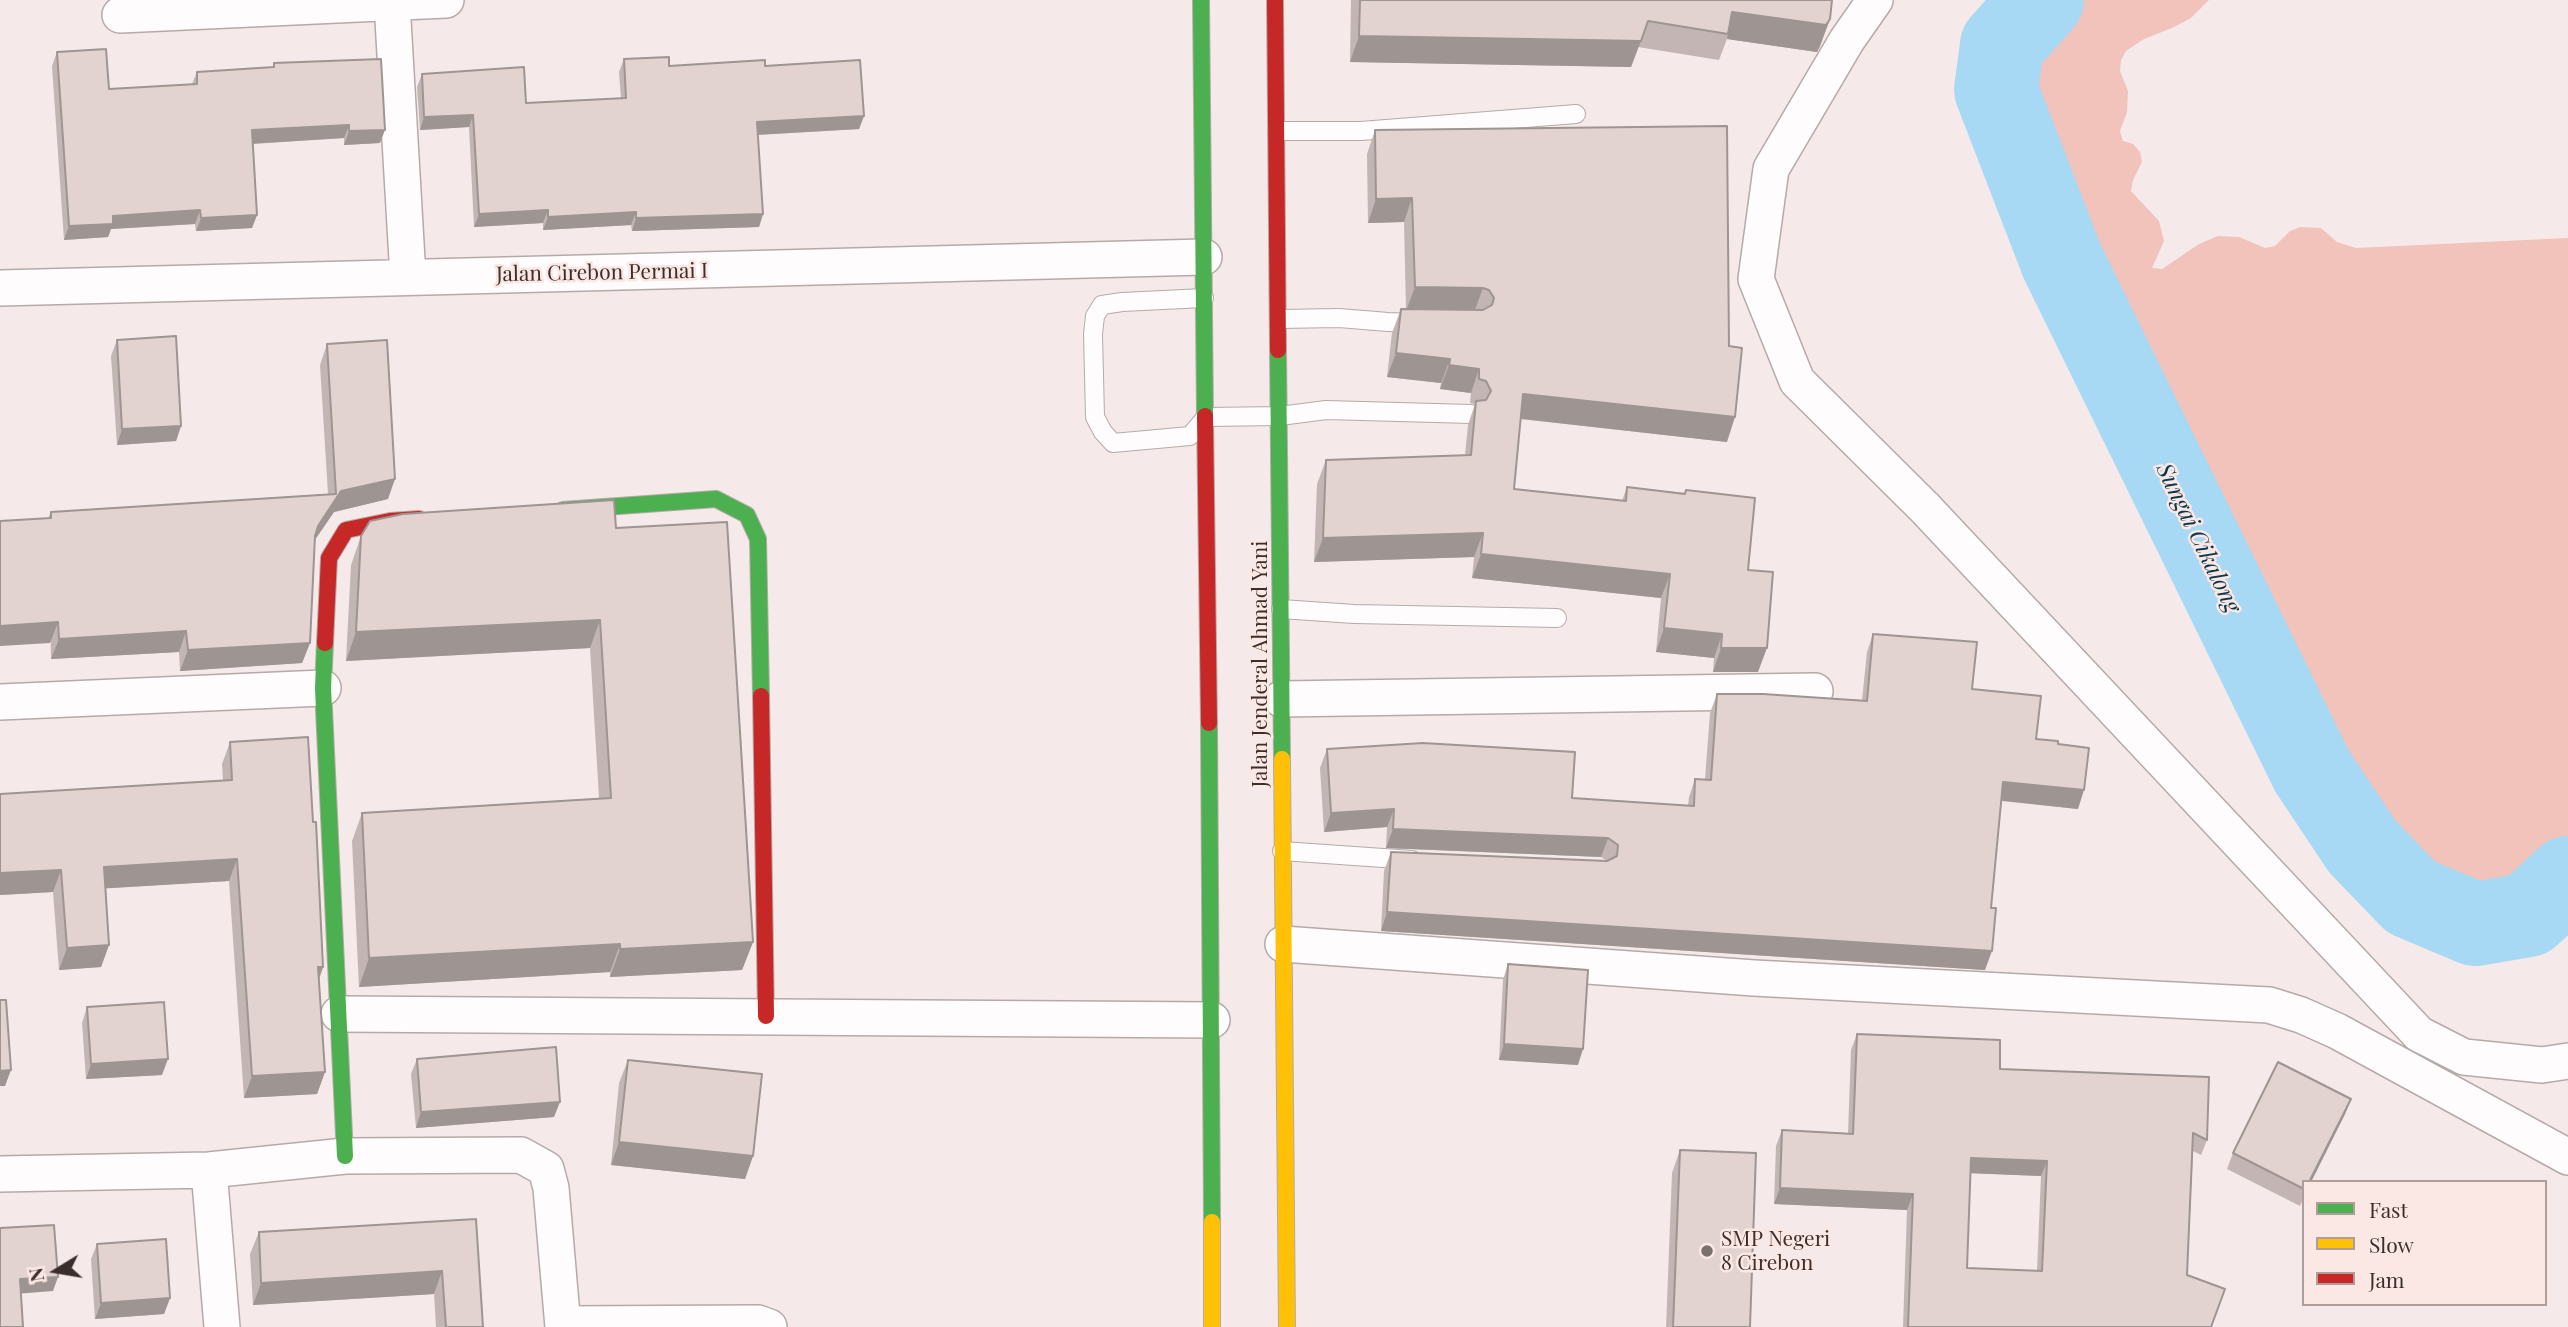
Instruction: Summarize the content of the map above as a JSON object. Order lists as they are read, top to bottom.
{
  "streets": {
    "main road": ["Jalan Jenderal Ahmad Yani"],
    "street": ["Jalan Cirebon Permai I"]
  },
  "water": ["Sungai Cikalong"],
  "places": ["SMP Negeri 8 Cirebon"],
  "legend": ["Fast", "Slow", "Jam"],
  "north": "left"
}
